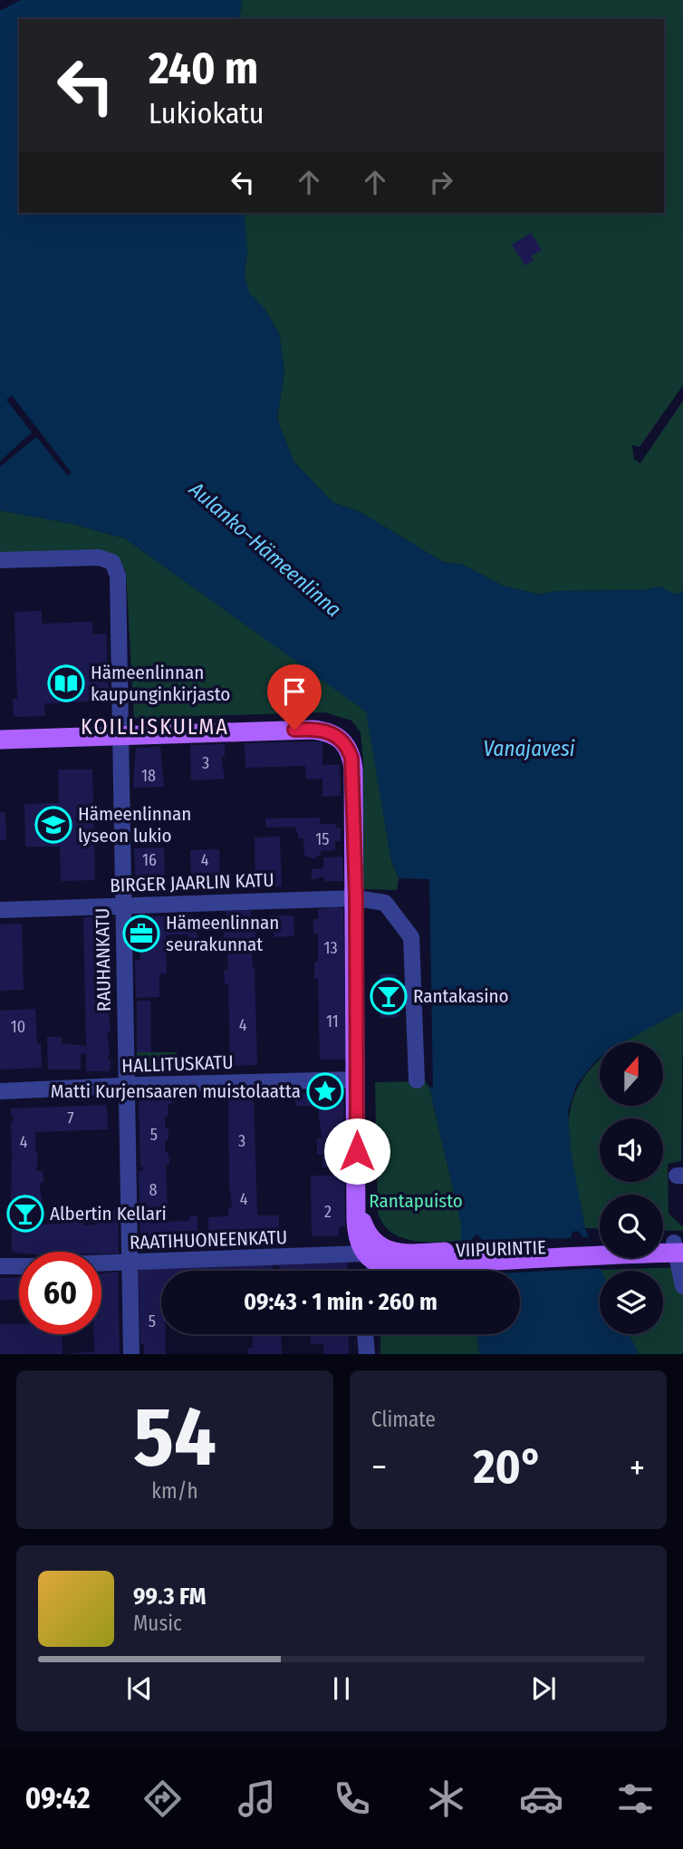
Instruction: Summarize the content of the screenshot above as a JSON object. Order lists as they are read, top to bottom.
{
  "streets": {
    "main road": ["VIIPURINTIE"],
    "street": [
      "BIRGER JAARLIN KATU",
      "RAUHANKATU",
      "HALLITUSKATU",
      "RAATIHUONEENKATU"
    ]
  },
  "crossings": [
    ["BIRGER JAARLIN KATU", "RAUHANKATU"],
    ["RAUHANKATU", "HALLITUSKATU"],
    ["RAUHANKATU", "RAATIHUONEENKATU"],
    ["RAATIHUONEENKATU", "VIIPURINTIE"]
  ],
  "districts": ["KOILLISKULMA"],
  "water": ["Aulanko–Hämeenlinna", "Vanajavesi"],
  "parks": ["Rantapuisto"],
  "places": {
    "library": ["Hämeenlinnan kaupunginkirjasto"],
    "school or university": ["Hämeenlinnan lyseon lukio"],
    "office": ["Hämeenlinnan seurakunnat"],
    "bar": ["Rantakasino", "Albertin Kellari"],
    "place": ["Matti Kurjensaaren muistolaatta"]
  },
  "house_numbers": [
    "3",
    "18",
    "15",
    "16",
    "4",
    "13",
    "11",
    "4",
    "10",
    "7",
    "5",
    "3",
    "4",
    "8",
    "4",
    "2",
    "5"
  ],
  "north": "top",
  "page": {
    "turn": ["240 m", "Lukiokatu"],
    "limit": "60",
    "trip": "09:43 · 1 min · 260 m",
    "tile": [
      ["54", "km/h"],
      "Climate"
    ],
    "heat": ["−", "20°", "+"],
    "song": ["99.3 FM", "Music"],
    "tabs": "09:42"
  }
}
